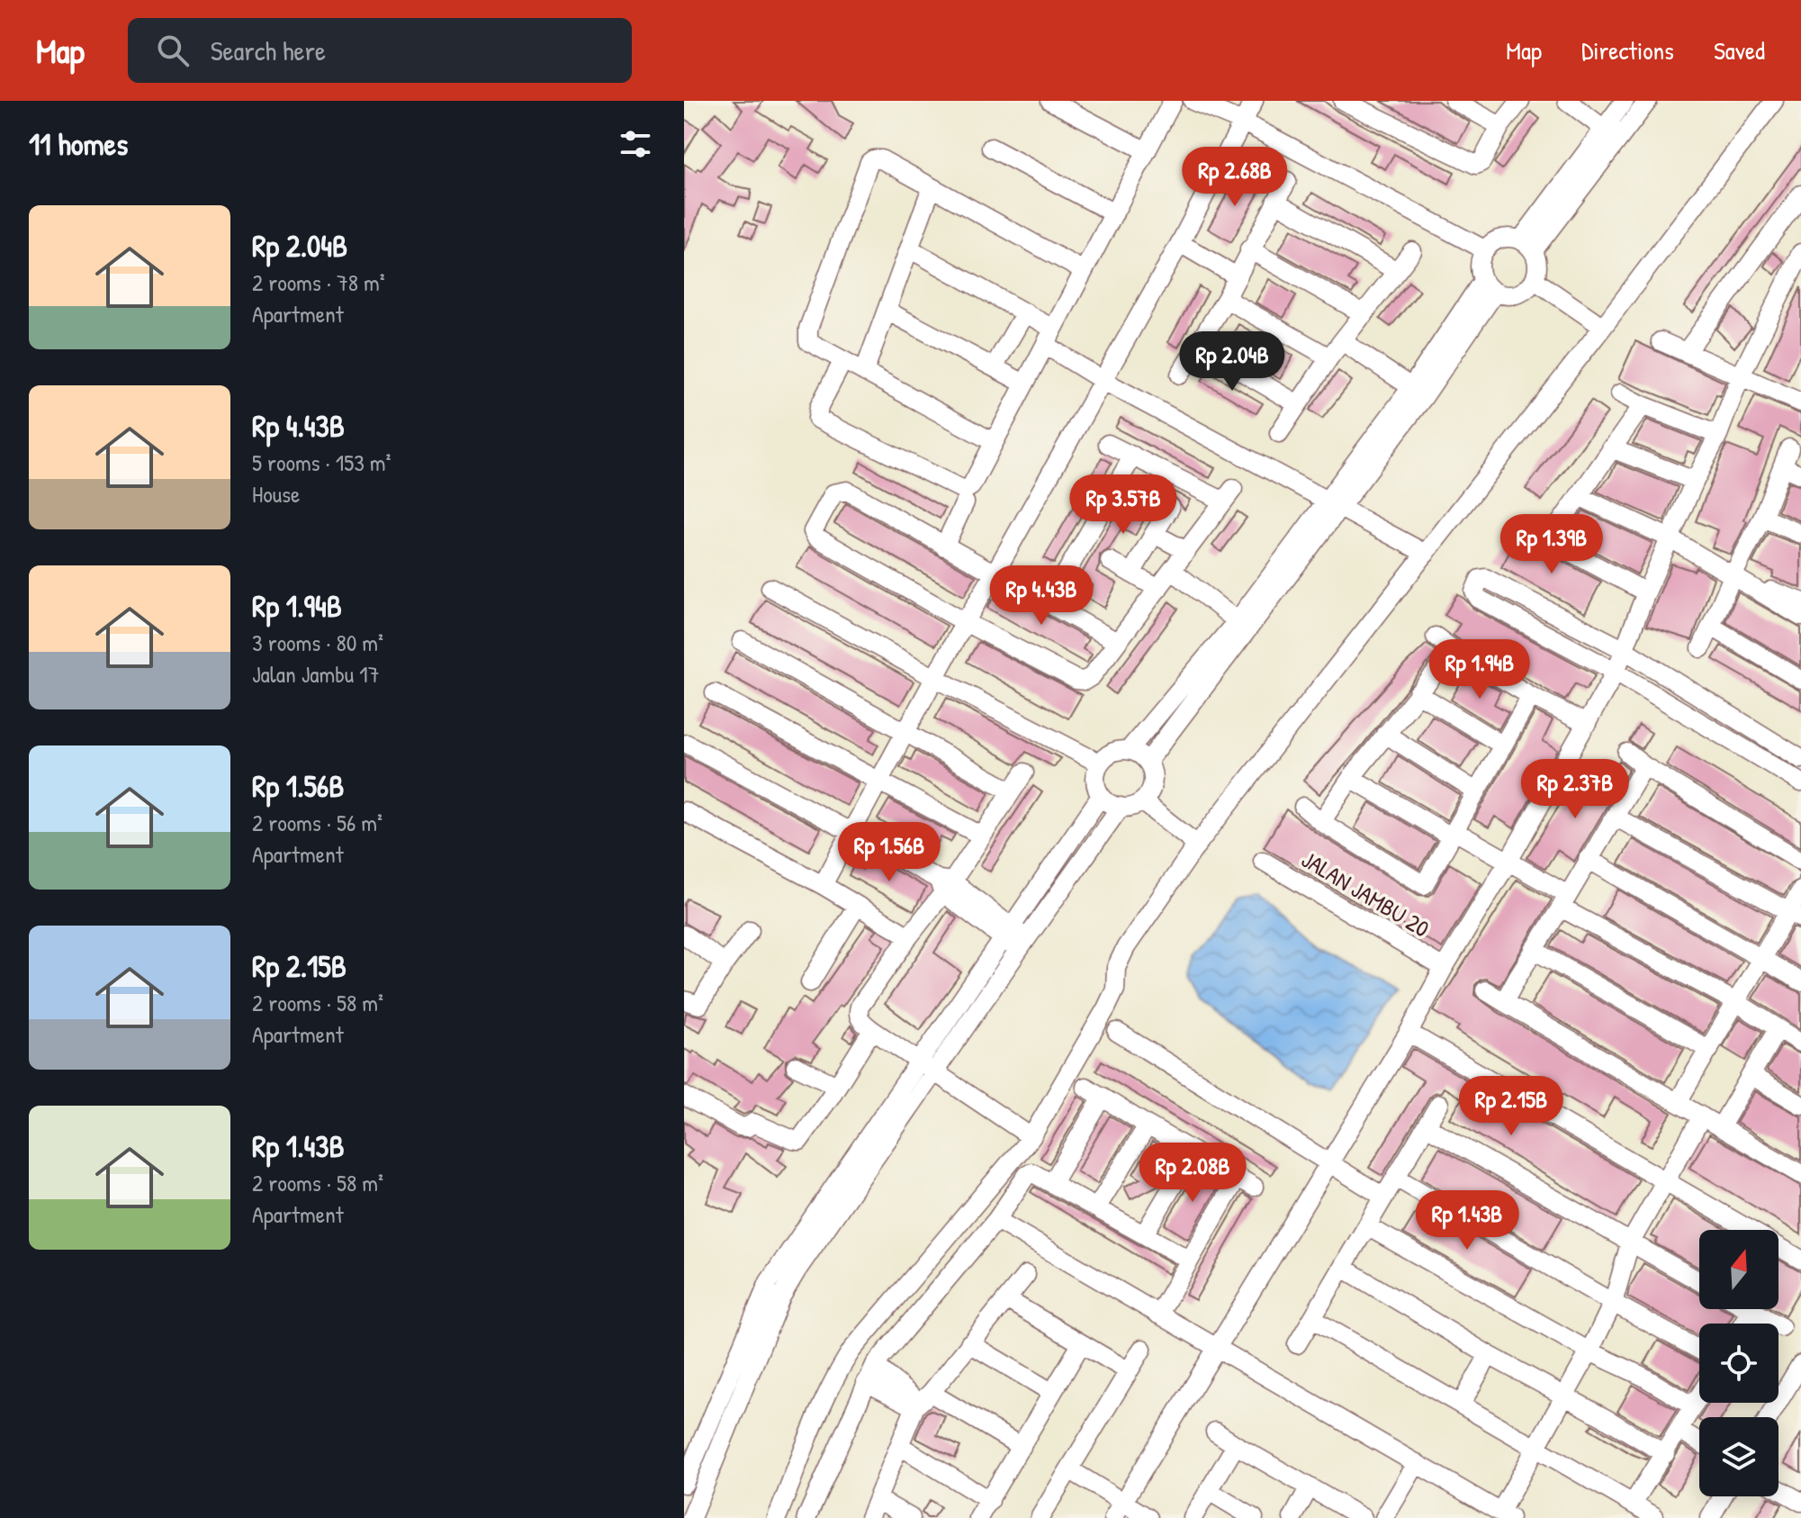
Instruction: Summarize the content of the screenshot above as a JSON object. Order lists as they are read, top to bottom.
{
  "streets": {
    "street": ["JALAN JAMBU 20"]
  },
  "north": "top",
  "page": {
    "header": "Map",
    "search": "Search here",
    "nav": ["Map", "Directions", "Saved"],
    "heading": "11 homes",
    "price": [
      "Rp 2.68B",
      "Rp 2.04B",
      "Rp 3.57B",
      "Rp 1.39B",
      "Rp 4.43B",
      "Rp 1.94B",
      "Rp 2.37B",
      "Rp 1.56B",
      "Rp 2.15B",
      "Rp 2.08B",
      "Rp 1.43B"
    ],
    "list": [
      {
        "name": "Rp 2.04B",
        "note": "2 rooms · 78 m² · Apartment"
      },
      {
        "name": "Rp 4.43B",
        "note": "5 rooms · 153 m² · House"
      },
      {
        "name": "Rp 1.94B",
        "note": "3 rooms · 80 m² · Jalan Jambu 17"
      },
      {
        "name": "Rp 1.56B",
        "note": "2 rooms · 56 m² · Apartment"
      },
      {
        "name": "Rp 2.15B",
        "note": "2 rooms · 58 m² · Apartment"
      },
      {
        "name": "Rp 1.43B",
        "note": "2 rooms · 58 m² · Apartment"
      }
    ]
  }
}
